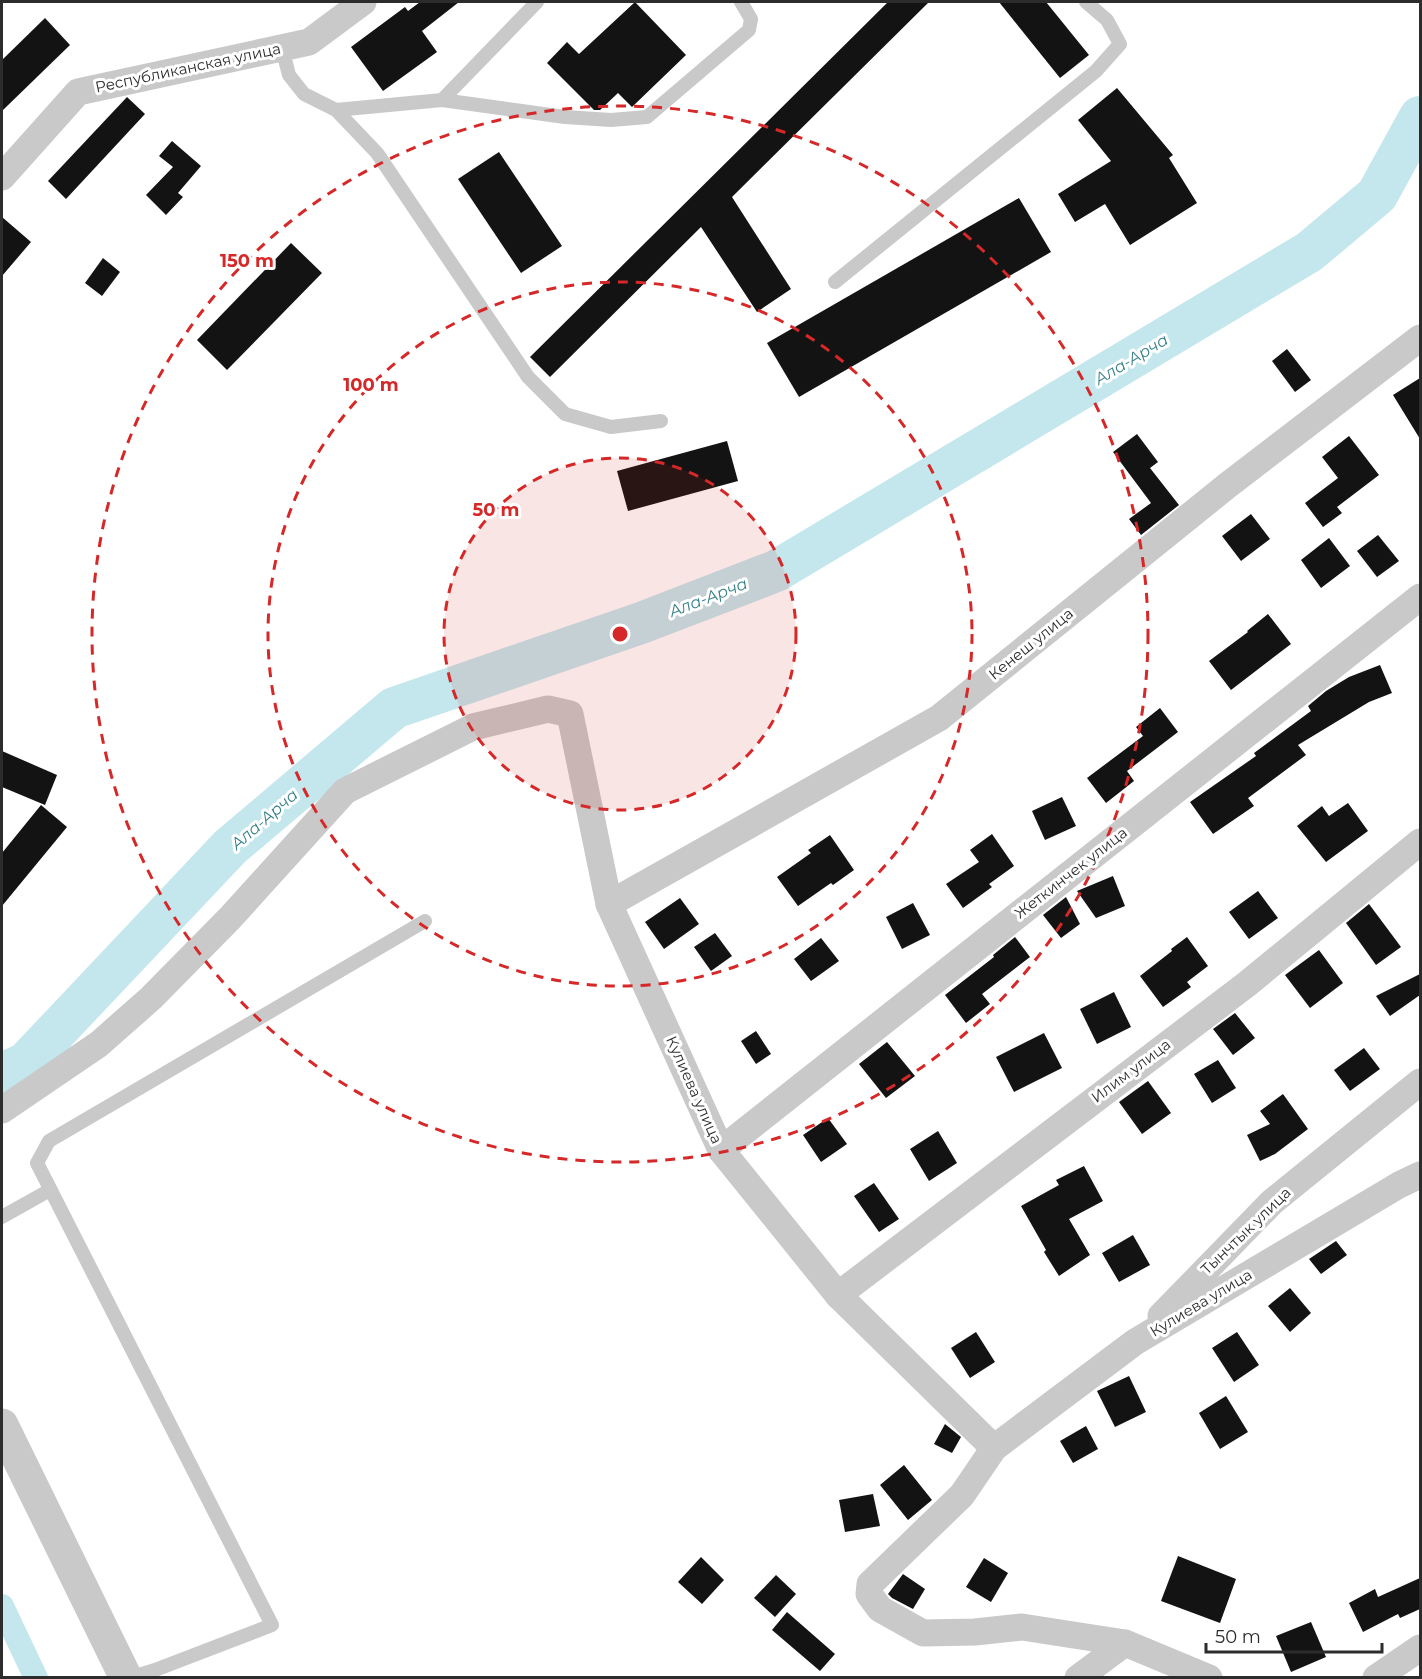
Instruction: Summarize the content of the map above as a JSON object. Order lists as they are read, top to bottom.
{
  "streets": {
    "street": [
      "Республиканская улица",
      "Кенеш улица",
      "Жеткинчек улица",
      "Илим улица",
      "Кулиева улица",
      "Тынчтык улица"
    ]
  },
  "crossings": [
    ["Кенеш улица", "Кулиева улица"],
    ["Жеткинчек улица", "Кулиева улица"],
    ["Илим улица", "Кулиева улица"],
    ["Кулиева улица", "Тынчтык улица"]
  ],
  "water": ["Ала-Арча"],
  "scale_bar": "50 m",
  "rings": ["150 m", "100 m", "50 m"]
}
